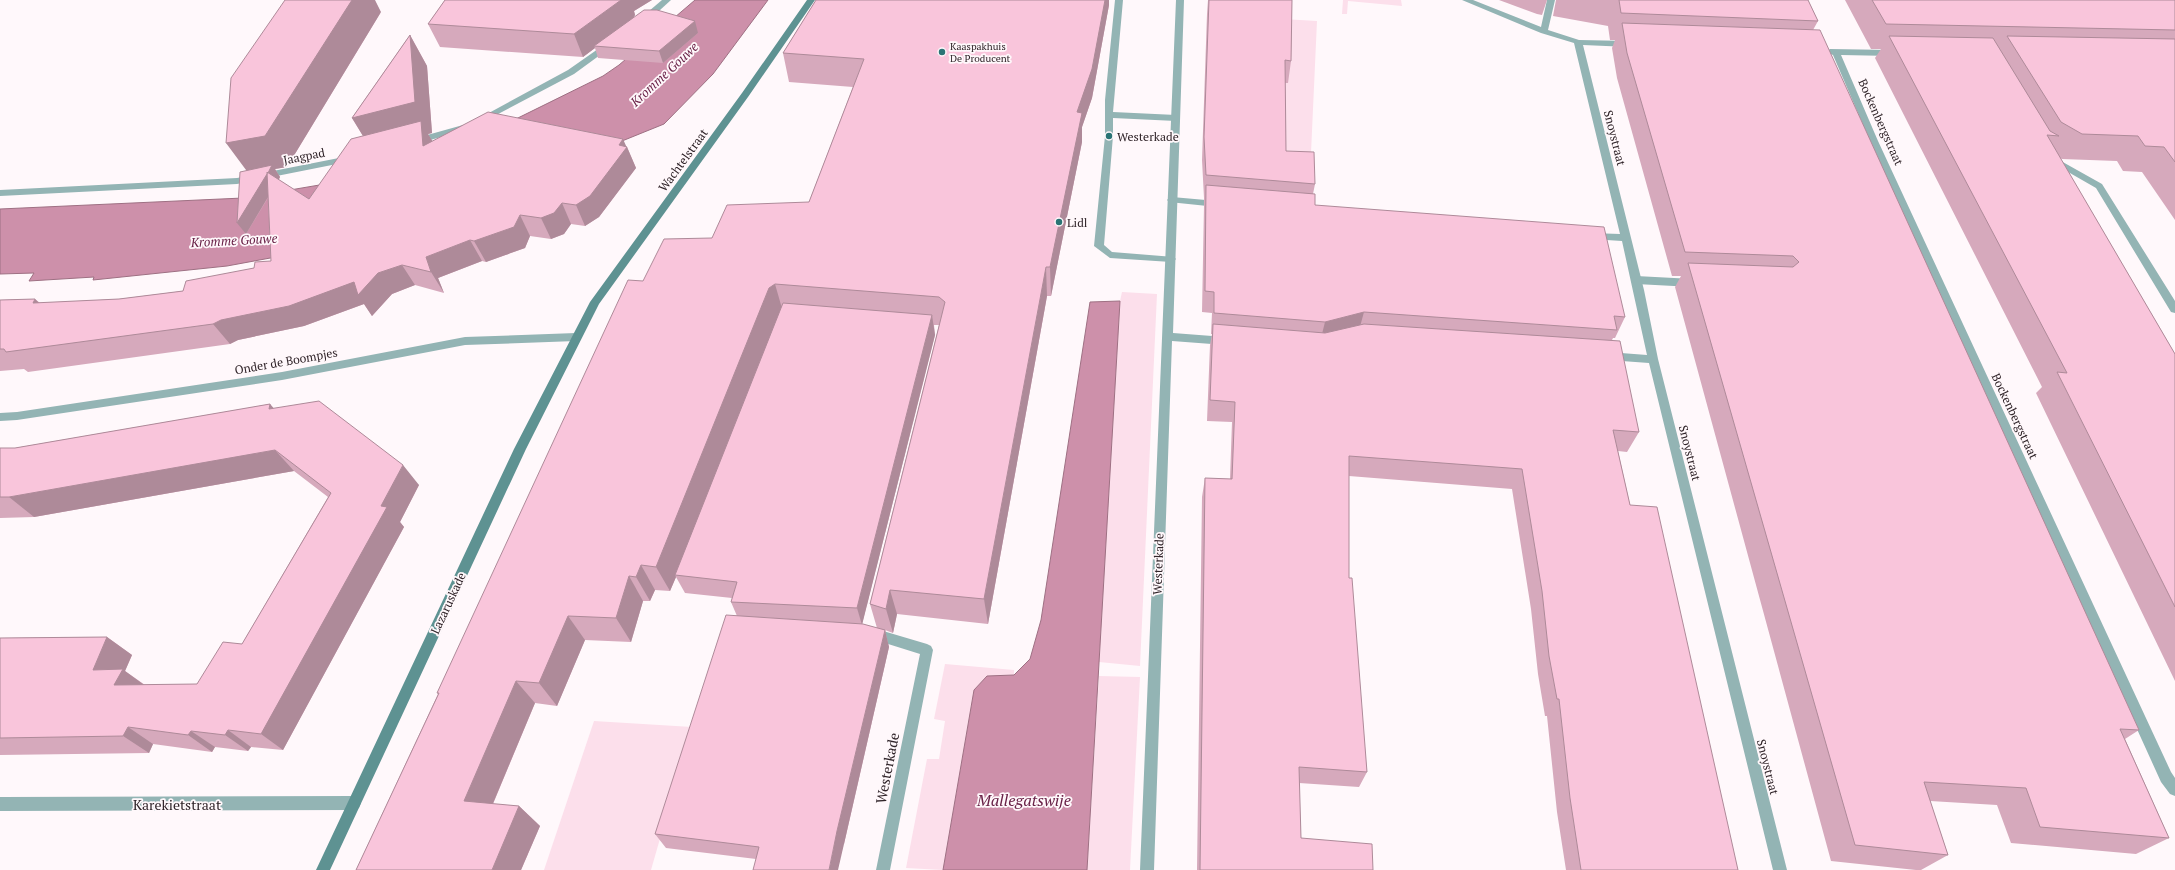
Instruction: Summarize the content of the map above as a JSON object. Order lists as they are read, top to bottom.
{
  "streets": {
    "main road": ["Wachtelstraat", "Lazaruskade"],
    "street": [
      "Bockenbergstraat",
      "Snoystraat",
      "Jaagpad",
      "Onder de Boompjes",
      "Westerkade",
      "Karekietstraat"
    ]
  },
  "crossings": [
    ["Wachtelstraat", "Onder de Boompjes"],
    ["Wachtelstraat", "Lazaruskade"],
    ["Onder de Boompjes", "Lazaruskade"],
    ["Lazaruskade", "Karekietstraat"]
  ],
  "water": ["Kromme Gouwe", "Mallegatswije"],
  "places": ["Kaaspakhuis De Producent", "Westerkade", "Lidl"]
}
